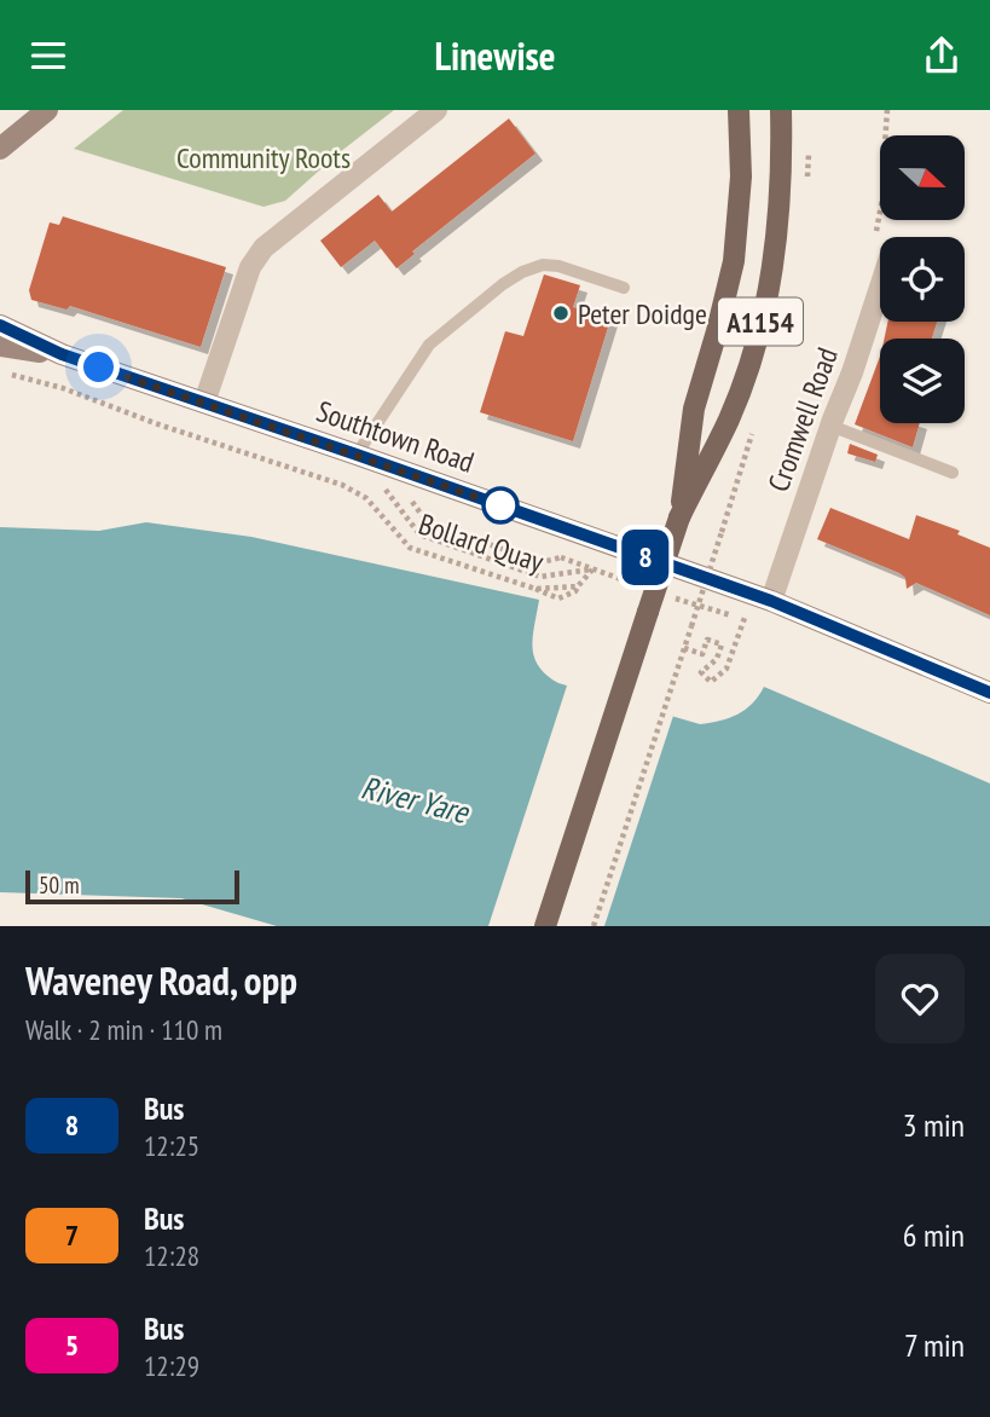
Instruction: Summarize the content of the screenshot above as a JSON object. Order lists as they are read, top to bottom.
{
  "streets": {
    "main road": ["A1154"],
    "street": ["Cromwell Road", "Southtown Road"],
    "path": ["Bollard Quay"]
  },
  "crossings": [
    ["Cromwell Road", "Southtown Road"]
  ],
  "water": ["River Yare"],
  "parks": ["Community Roots"],
  "places": ["Peter Doidge"],
  "lines": ["bus line 8"],
  "scale_bar": "50 m",
  "north": "right",
  "page": {
    "header": "Linewise",
    "on_map": "8",
    "scale": "50 m",
    "heading": ["Waveney Road, opp", "Walk · 2 min · 110 m"],
    "list": [
      {
        "mark": "8",
        "name": "Bus",
        "note": "12:25",
        "value": "3 min"
      },
      {
        "mark": "7",
        "name": "Bus",
        "note": "12:28",
        "value": "6 min"
      },
      {
        "mark": "5",
        "name": "Bus",
        "note": "12:29",
        "value": "7 min"
      }
    ]
  }
}
